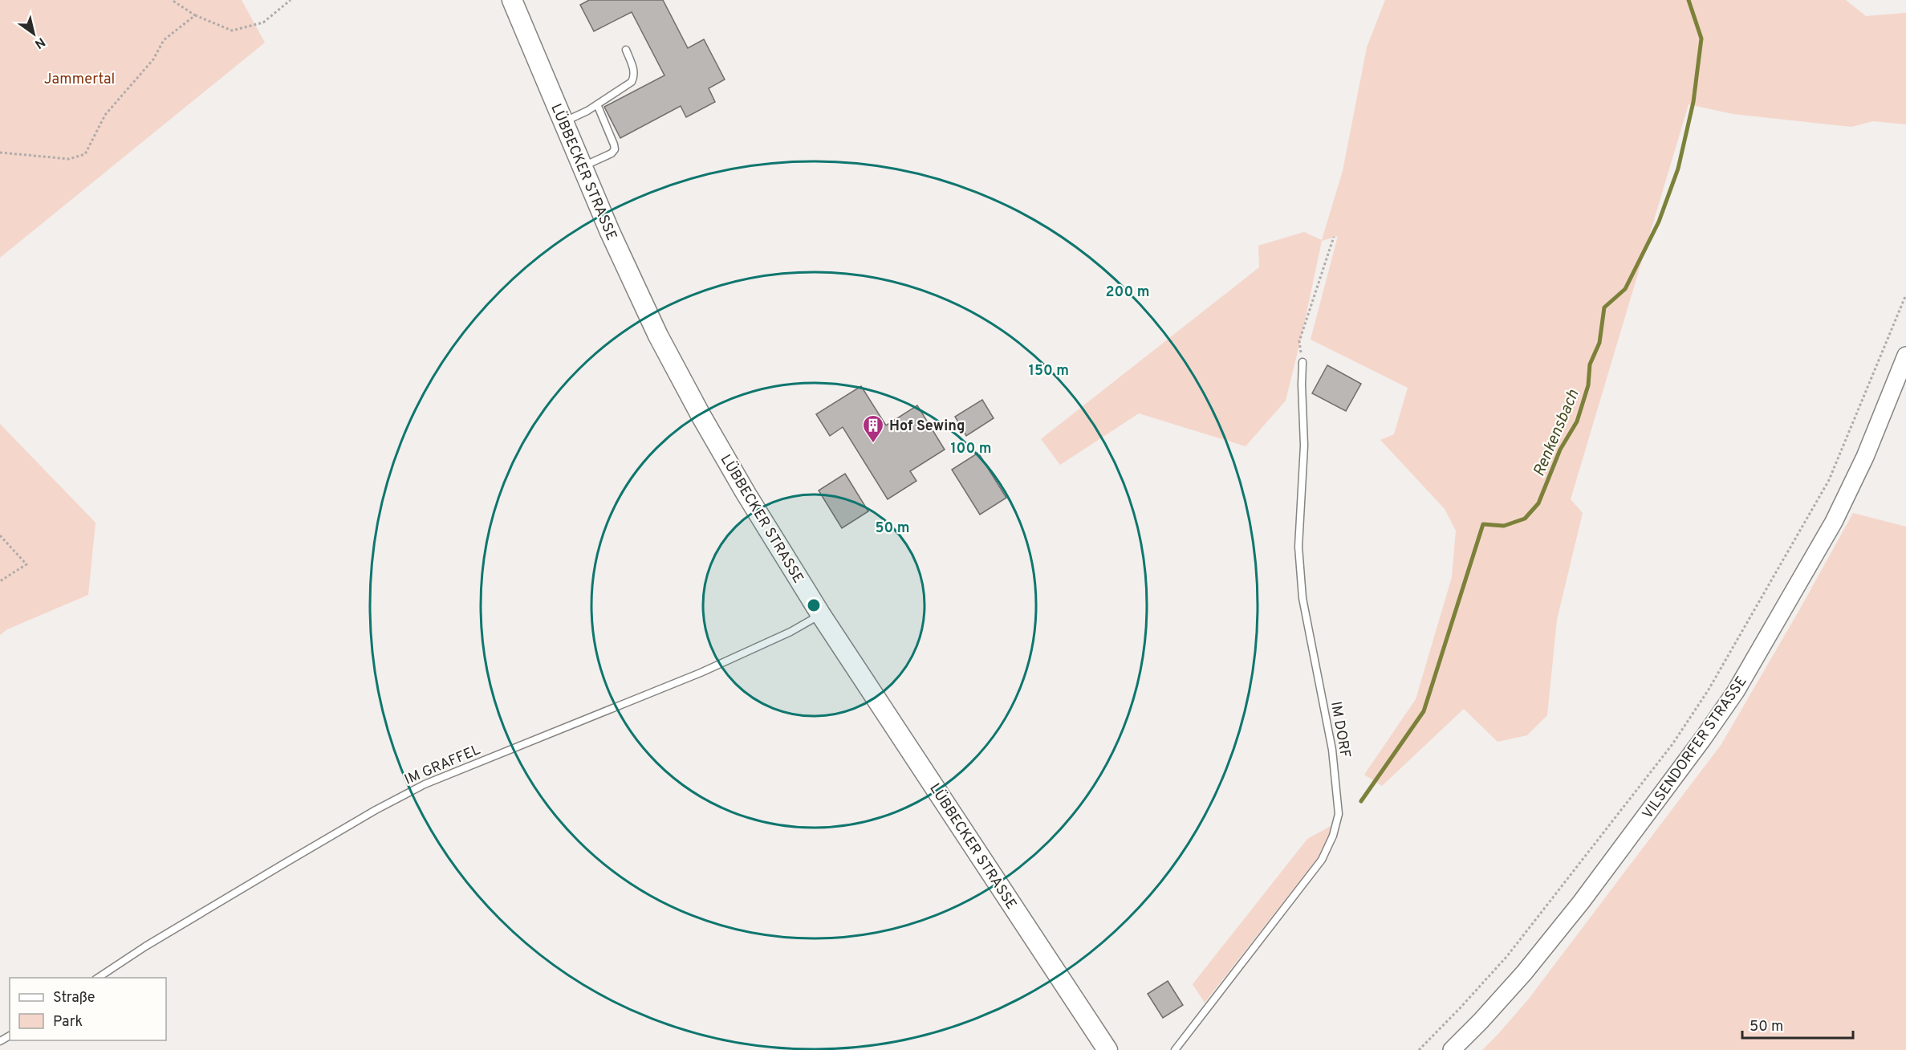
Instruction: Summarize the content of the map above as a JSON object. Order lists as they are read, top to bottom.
{
  "streets": {
    "main road": ["LÜBBECKER STRASSE"],
    "street": ["VILSENDORFER STRASSE"],
    "lane": ["IM DORF", "IM GRAFFEL"]
  },
  "crossings": [
    ["LÜBBECKER STRASSE", "IM GRAFFEL"]
  ],
  "water": ["Renkensbach"],
  "parks": ["Jammertal"],
  "places": {
    "building": ["Hof Sewing"]
  },
  "legend": ["Straße", "Park"],
  "scale_bar": "50 m",
  "north": "bottom right",
  "rings": [
    "200 m",
    "150 m",
    "100 m",
    "50 m"
  ]
}
